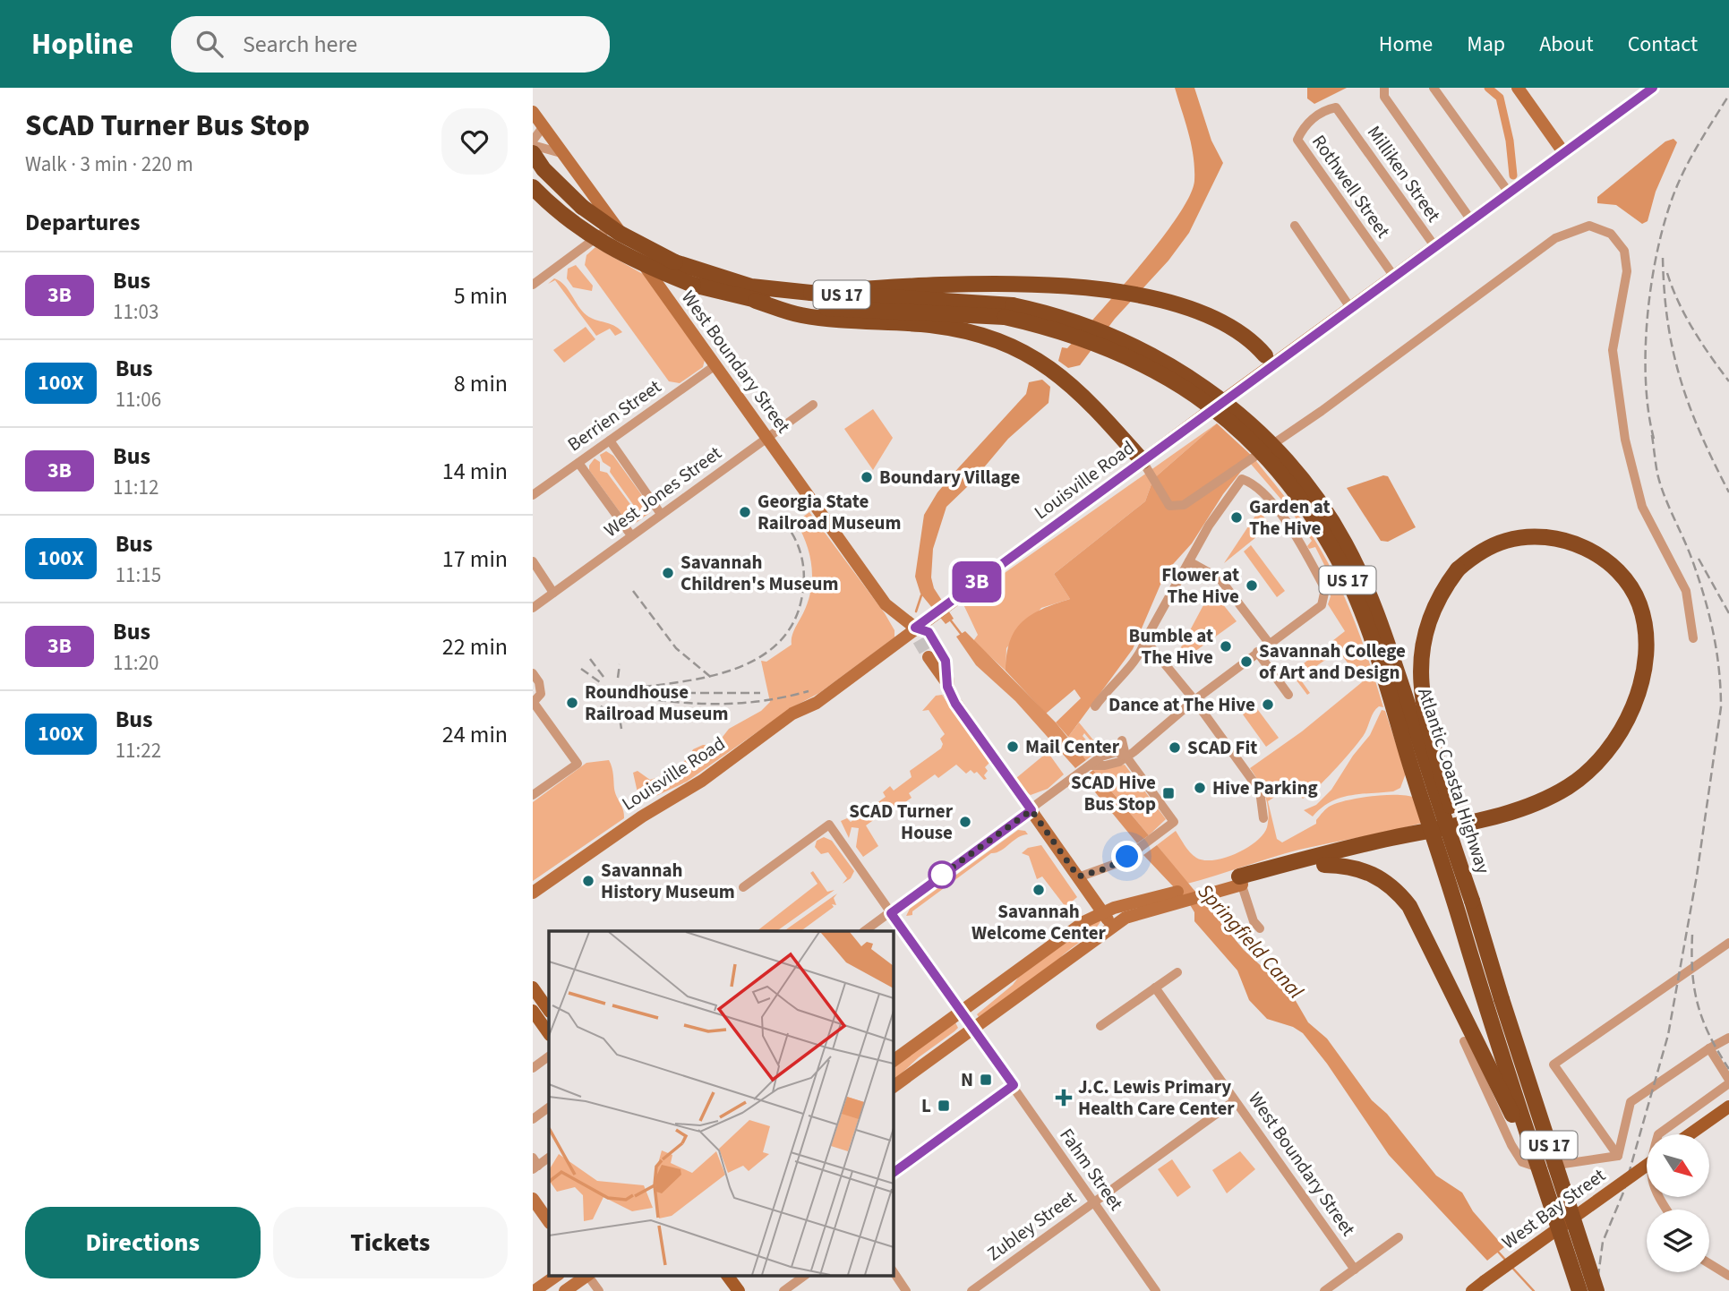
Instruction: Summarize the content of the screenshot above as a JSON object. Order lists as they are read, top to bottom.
{
  "streets": {
    "highway": ["US 17", "Atlantic Coastal Highway"],
    "main road": ["West Boundary Street", "Louisville Road", "West Bay Street"],
    "street": [
      "Milliken Street",
      "Rothwell Street",
      "Berrien Street",
      "West Jones Street",
      "Fahm Street",
      "Zubley Street"
    ]
  },
  "crossings": [
    ["Milliken Street", "Rothwell Street"],
    ["Milliken Street", "Louisville Road"],
    ["Rothwell Street", "Louisville Road"],
    ["West Boundary Street", "Berrien Street"],
    ["West Boundary Street", "Louisville Road"],
    ["West Boundary Street", "West Jones Street"],
    ["West Boundary Street", "Zubley Street"],
    ["Fahm Street", "Zubley Street"]
  ],
  "water": ["Springfield Canal"],
  "places": {
    "other": [
      "Boundary Village",
      "Georgia State Railroad Museum",
      "Garden at The Hive",
      "Savannah Children's Museum",
      "Flower at The Hive",
      "Bumble at The Hive",
      "Savannah College of Art and Design",
      "Roundhouse Railroad Museum",
      "Dance at The Hive",
      "Mail Center",
      "SCAD Fit",
      "Hive Parking",
      "SCAD Turner House",
      "Savannah History Museum",
      "Savannah Welcome Center"
    ],
    "transit": ["SCAD Hive Bus Stop", "N", "L"],
    "health": ["J.C. Lewis Primary Health Care Center"]
  },
  "lines": ["bus line 3B"],
  "north": "bottom right",
  "page": {
    "header": "Hopline",
    "search": "Search here",
    "nav": [
      "Home",
      "Map",
      "About",
      "Contact"
    ],
    "heading": [
      ["SCAD Turner Bus Stop", "Walk · 3 min · 220 m"],
      "Departures"
    ],
    "on_map": "3B",
    "list": [
      {
        "mark": "3B",
        "name": "Bus",
        "note": "11:03",
        "value": "5 min"
      },
      {
        "mark": "100X",
        "name": "Bus",
        "note": "11:06",
        "value": "8 min"
      },
      {
        "mark": "3B",
        "name": "Bus",
        "note": "11:12",
        "value": "14 min"
      },
      {
        "mark": "100X",
        "name": "Bus",
        "note": "11:15",
        "value": "17 min"
      },
      {
        "mark": "3B",
        "name": "Bus",
        "note": "11:20",
        "value": "22 min"
      },
      {
        "mark": "100X",
        "name": "Bus",
        "note": "11:22",
        "value": "24 min"
      }
    ],
    "buttons": ["Directions", "Tickets"]
  }
}
